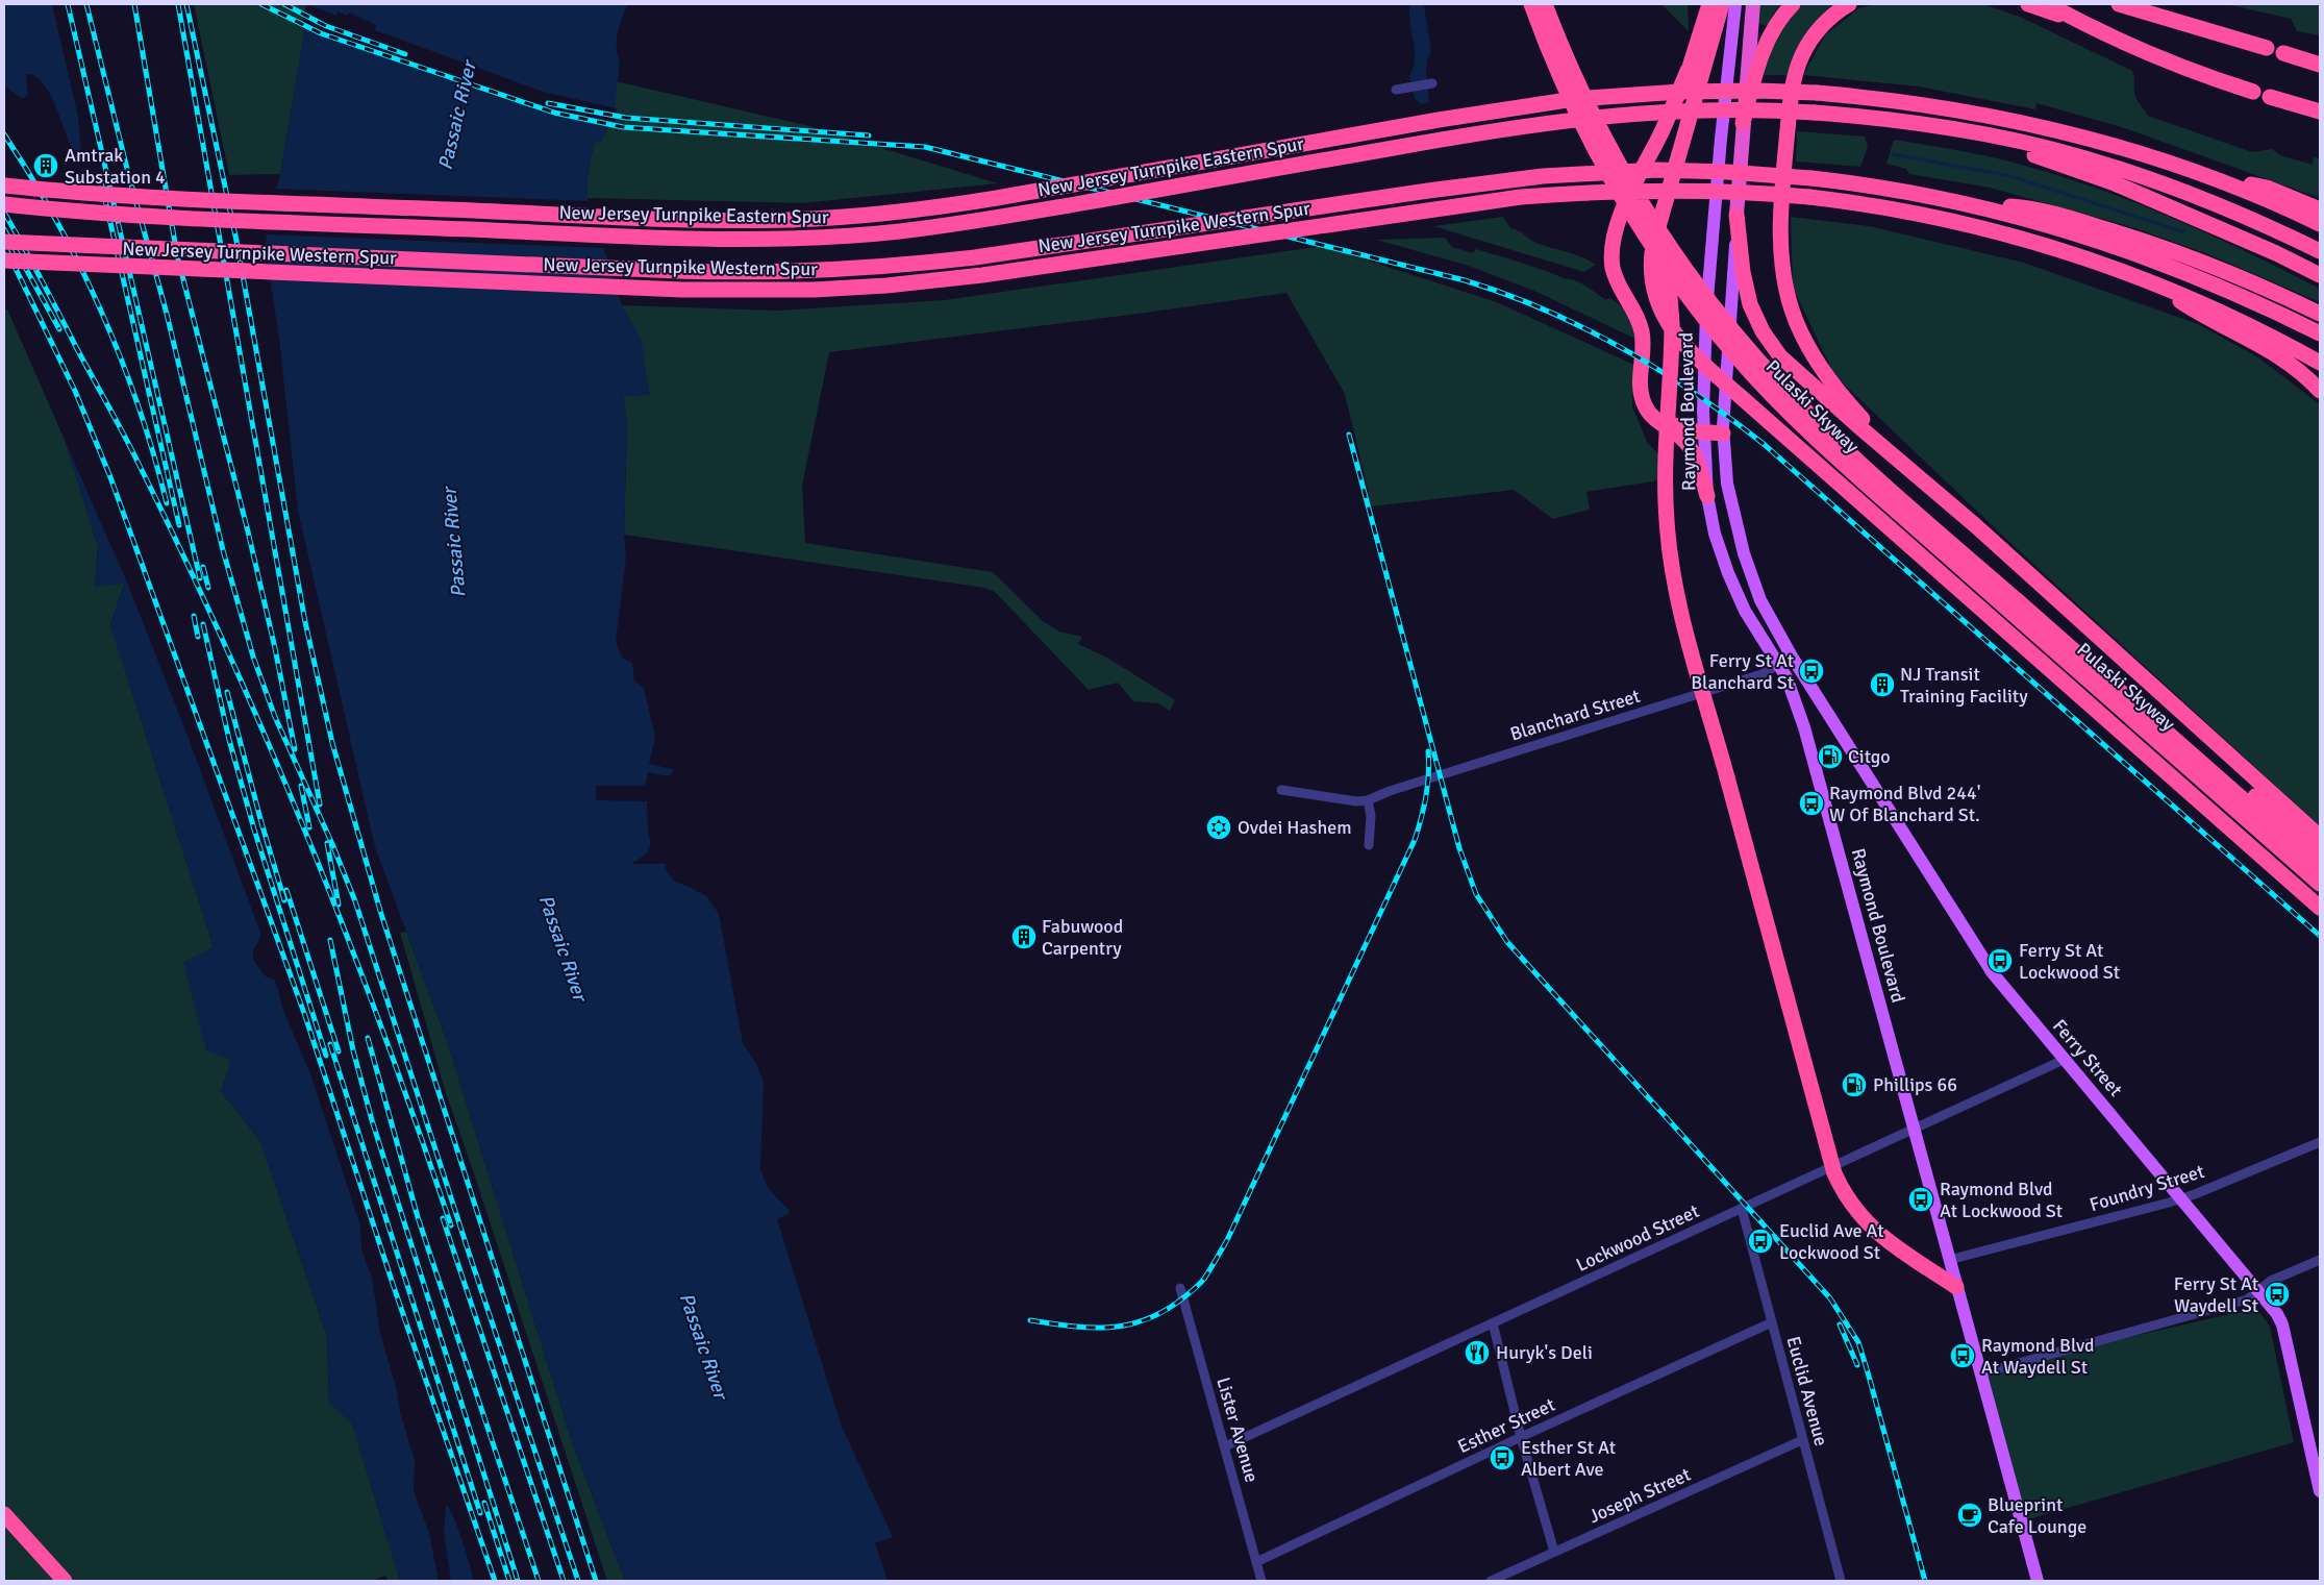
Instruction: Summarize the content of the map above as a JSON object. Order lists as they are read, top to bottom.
{
  "streets": {
    "highway": [
      "New Jersey Turnpike Eastern Spur",
      "New Jersey Turnpike Western Spur",
      "Pulaski Skyway",
      "Raymond Boulevard"
    ],
    "main road": ["Ferry Street"],
    "street": [
      "Blanchard Street",
      "Foundry Street",
      "Lockwood Street",
      "Euclid Avenue",
      "Esther Street",
      "Lister Avenue",
      "Joseph Street"
    ]
  },
  "crossings": [
    ["Raymond Boulevard", "Blanchard Street"],
    ["Raymond Boulevard", "Ferry Street"],
    ["Raymond Boulevard", "Foundry Street"],
    ["Raymond Boulevard", "Lockwood Street"],
    ["Blanchard Street", "Ferry Street"],
    ["Ferry Street", "Foundry Street"],
    ["Ferry Street", "Lockwood Street"],
    ["Lockwood Street", "Euclid Avenue"],
    ["Lockwood Street", "Lister Avenue"],
    ["Euclid Avenue", "Esther Street"],
    ["Euclid Avenue", "Joseph Street"],
    ["Esther Street", "Lister Avenue"]
  ],
  "water": ["Passaic River"],
  "places": {
    "building": ["Amtrak Substation 4", "NJ Transit Training Facility", "Fabuwood Carpentry"],
    "bus stop": [
      "Ferry St At Blanchard St",
      "Raymond Blvd 244' W Of Blanchard St.",
      "Ferry St At Lockwood St",
      "Raymond Blvd At Lockwood St",
      "Euclid Ave At Lockwood St",
      "Ferry St At Waydell St",
      "Raymond Blvd At Waydell St",
      "Esther St At Albert Ave"
    ],
    "fuel station": ["Citgo", "Phillips 66"],
    "synagogue": ["Ovdei Hashem"],
    "restaurant": ["Huryk's Deli"],
    "cafe": ["Blueprint Cafe Lounge"]
  }
}
